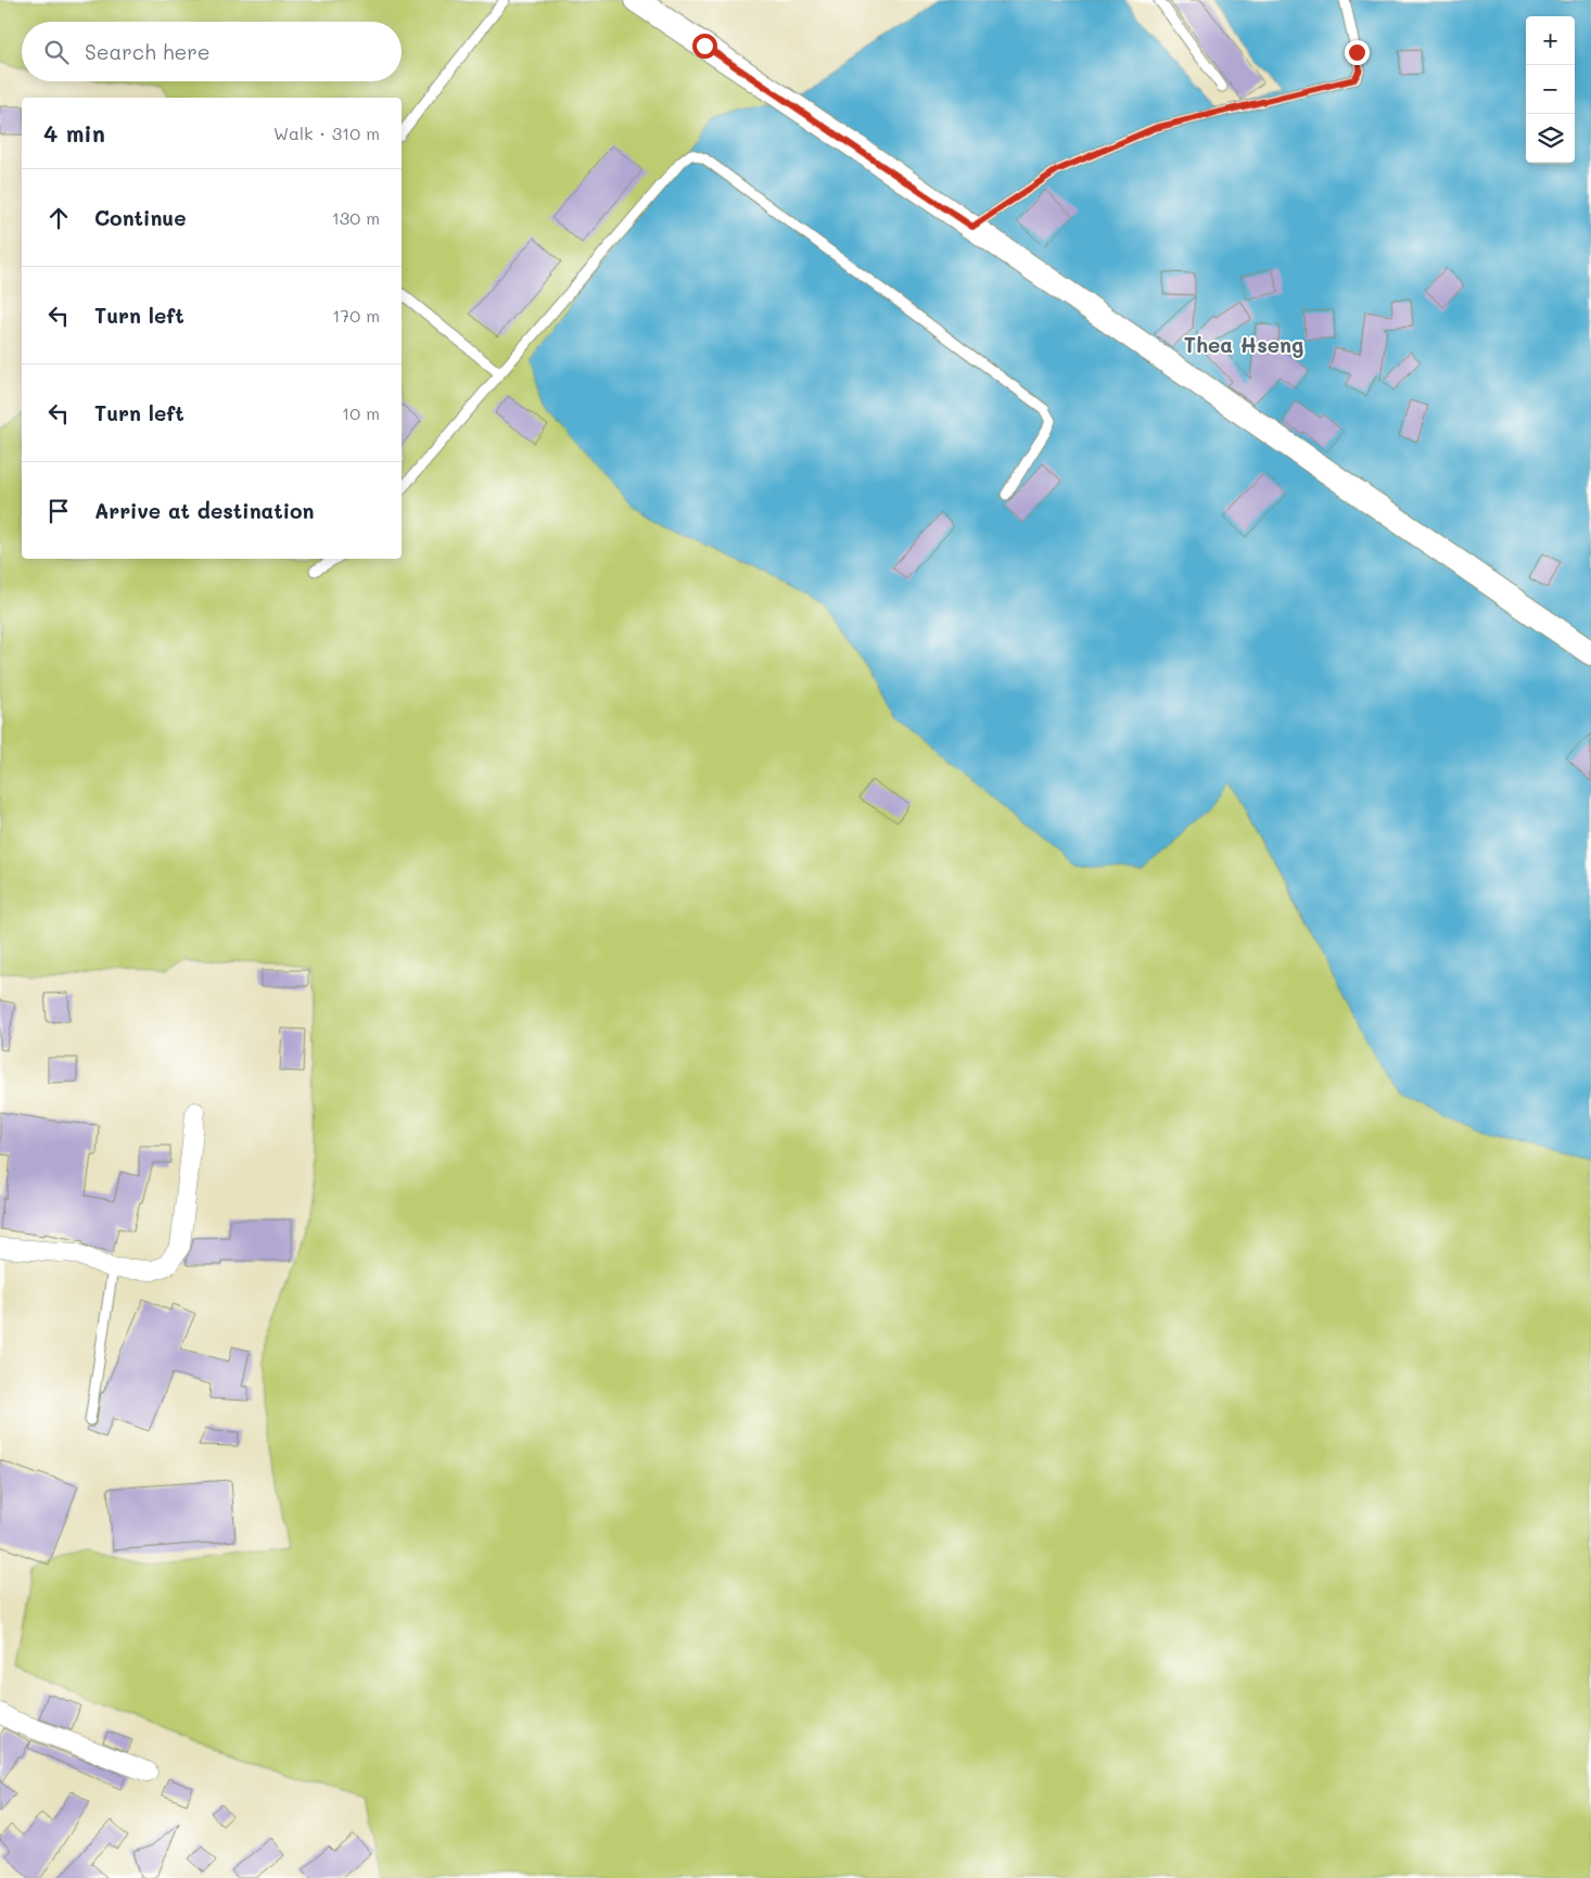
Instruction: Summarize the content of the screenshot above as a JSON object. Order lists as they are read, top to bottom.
{
  "districts": ["Thea Hseng"],
  "page": {
    "map_buttons": ["+", "−"],
    "search": "Search here",
    "heading": ["4 min", "Walk · 310 m"],
    "list": [
      ["Continue", "130 m"],
      ["Turn left", "170 m"],
      ["Turn left", "10 m"],
      "Arrive at destination"
    ]
  }
}
